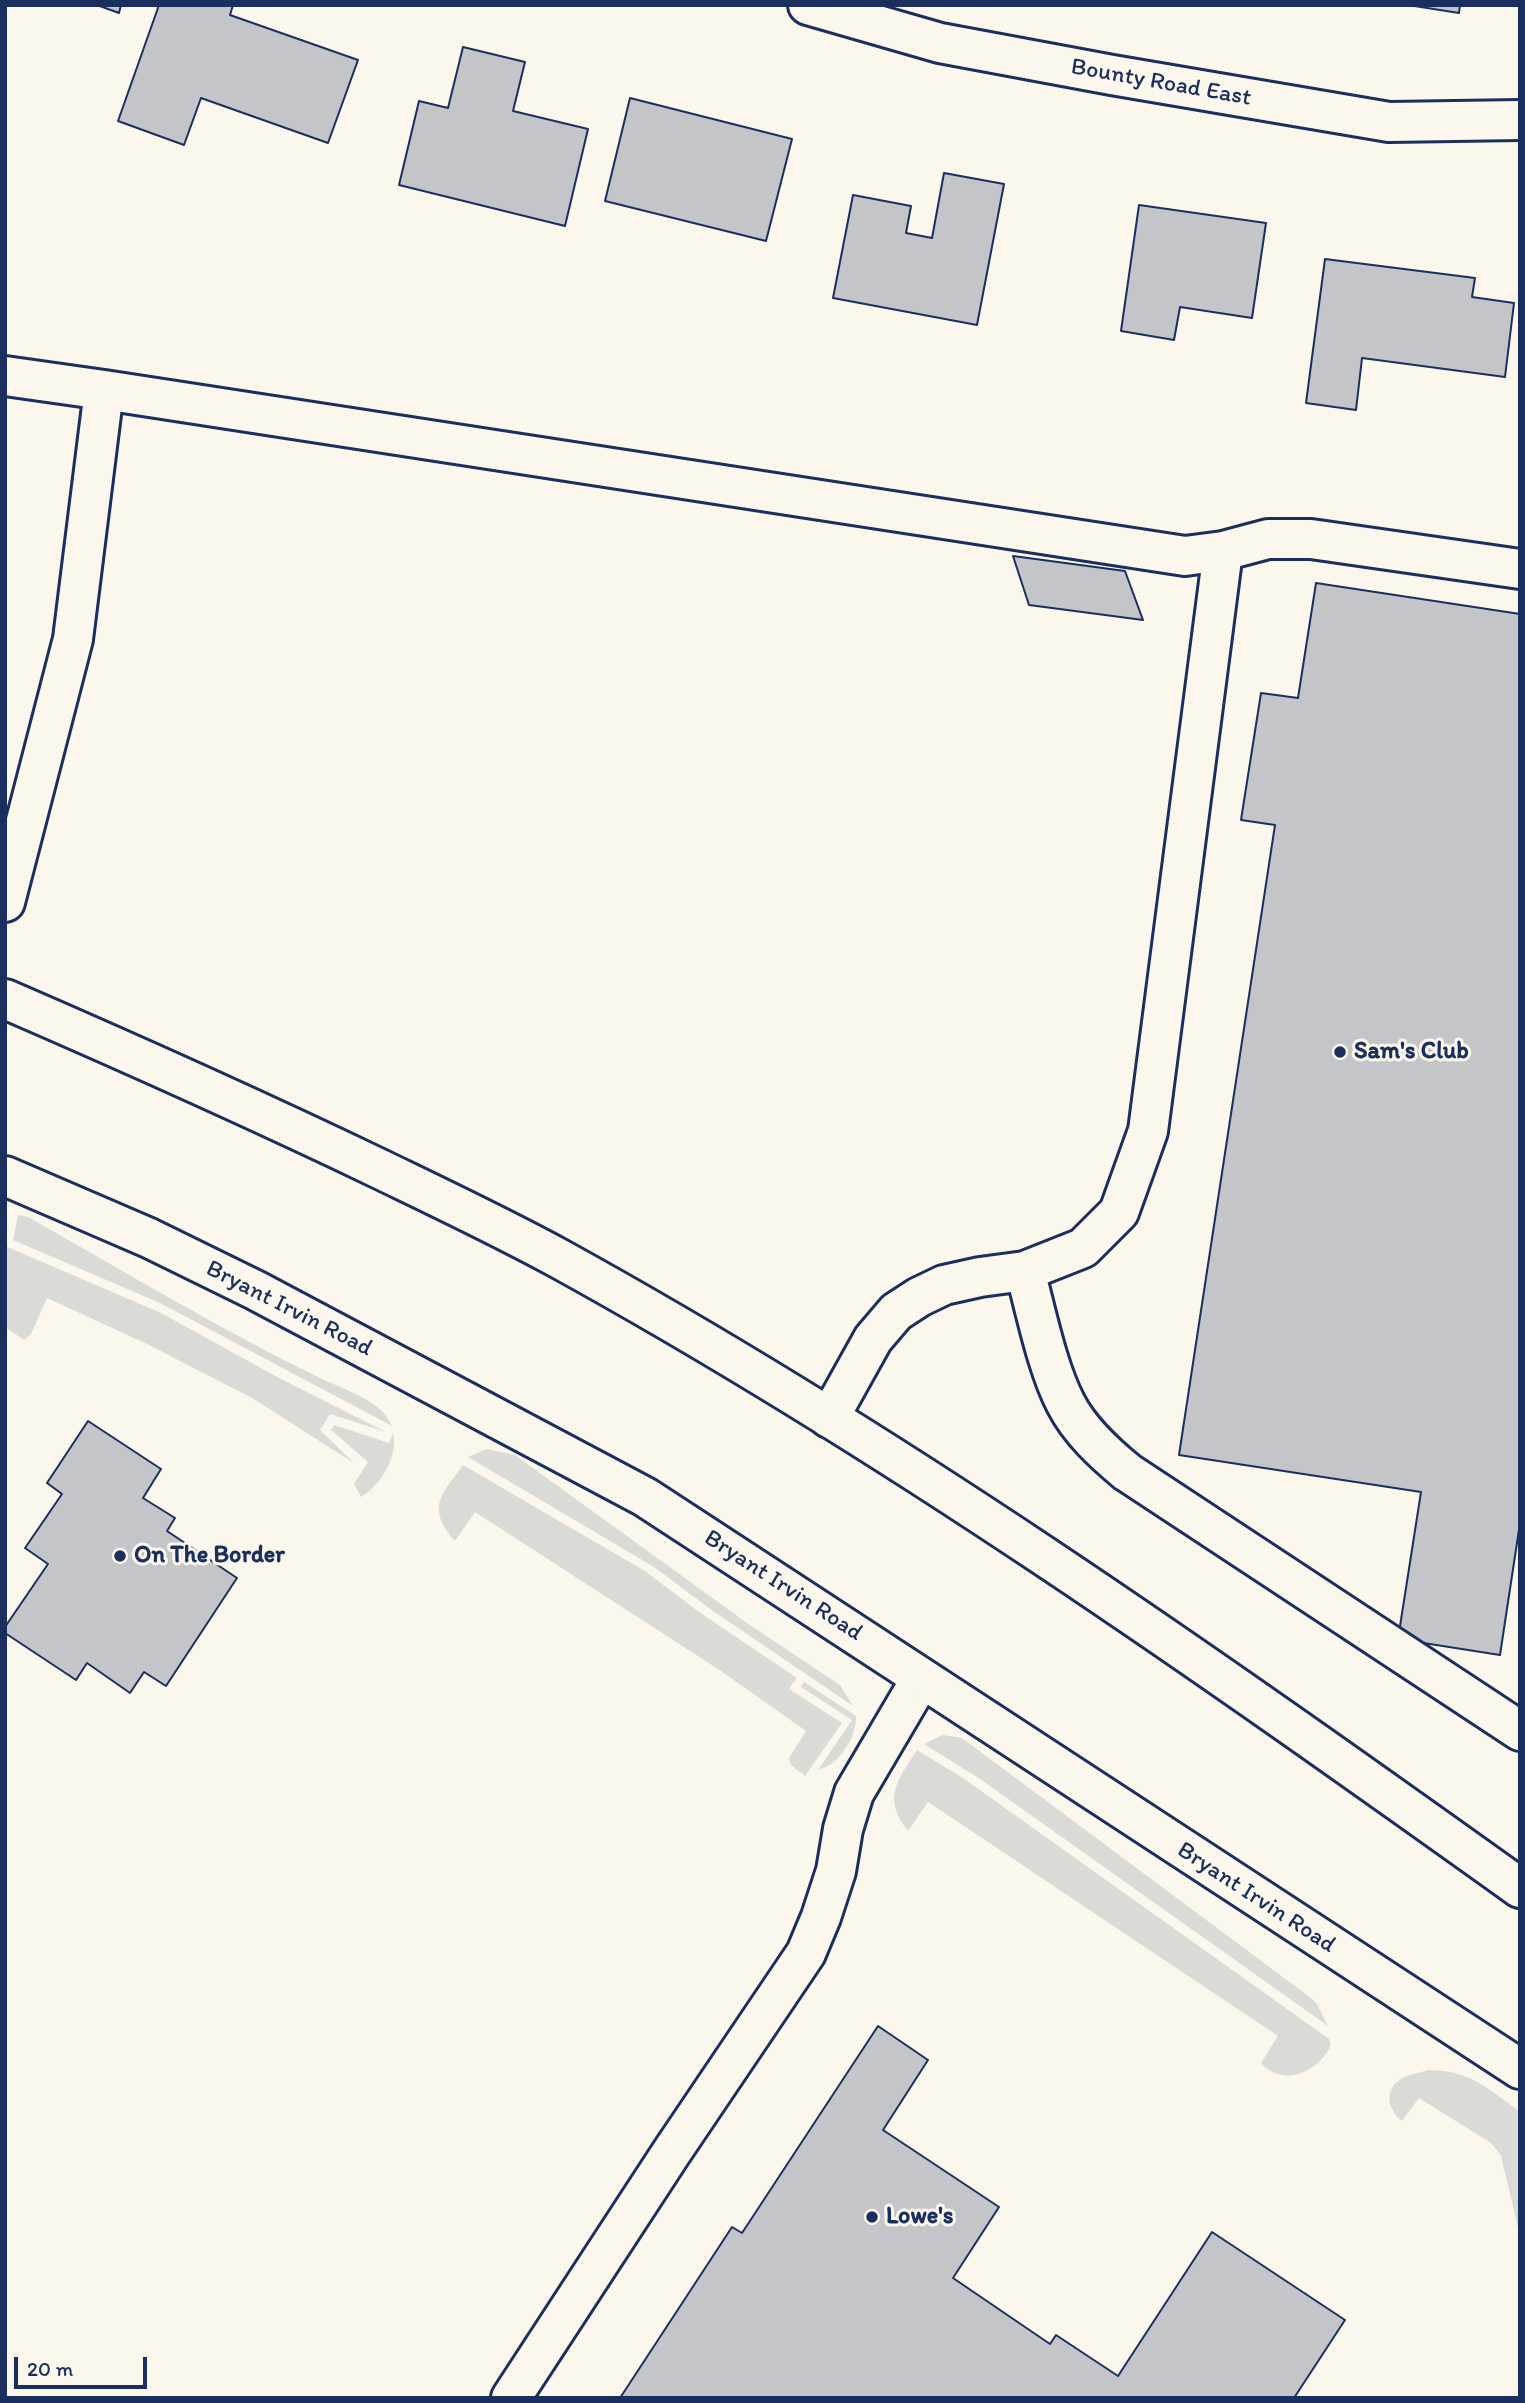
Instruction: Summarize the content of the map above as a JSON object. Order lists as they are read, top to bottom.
{
  "streets": {
    "main road": ["Bounty Road East", "Bryant Irvin Road"]
  },
  "places": ["Sam's Club", "On The Border", "Lowe's"],
  "scale_bar": "20 m"
}
